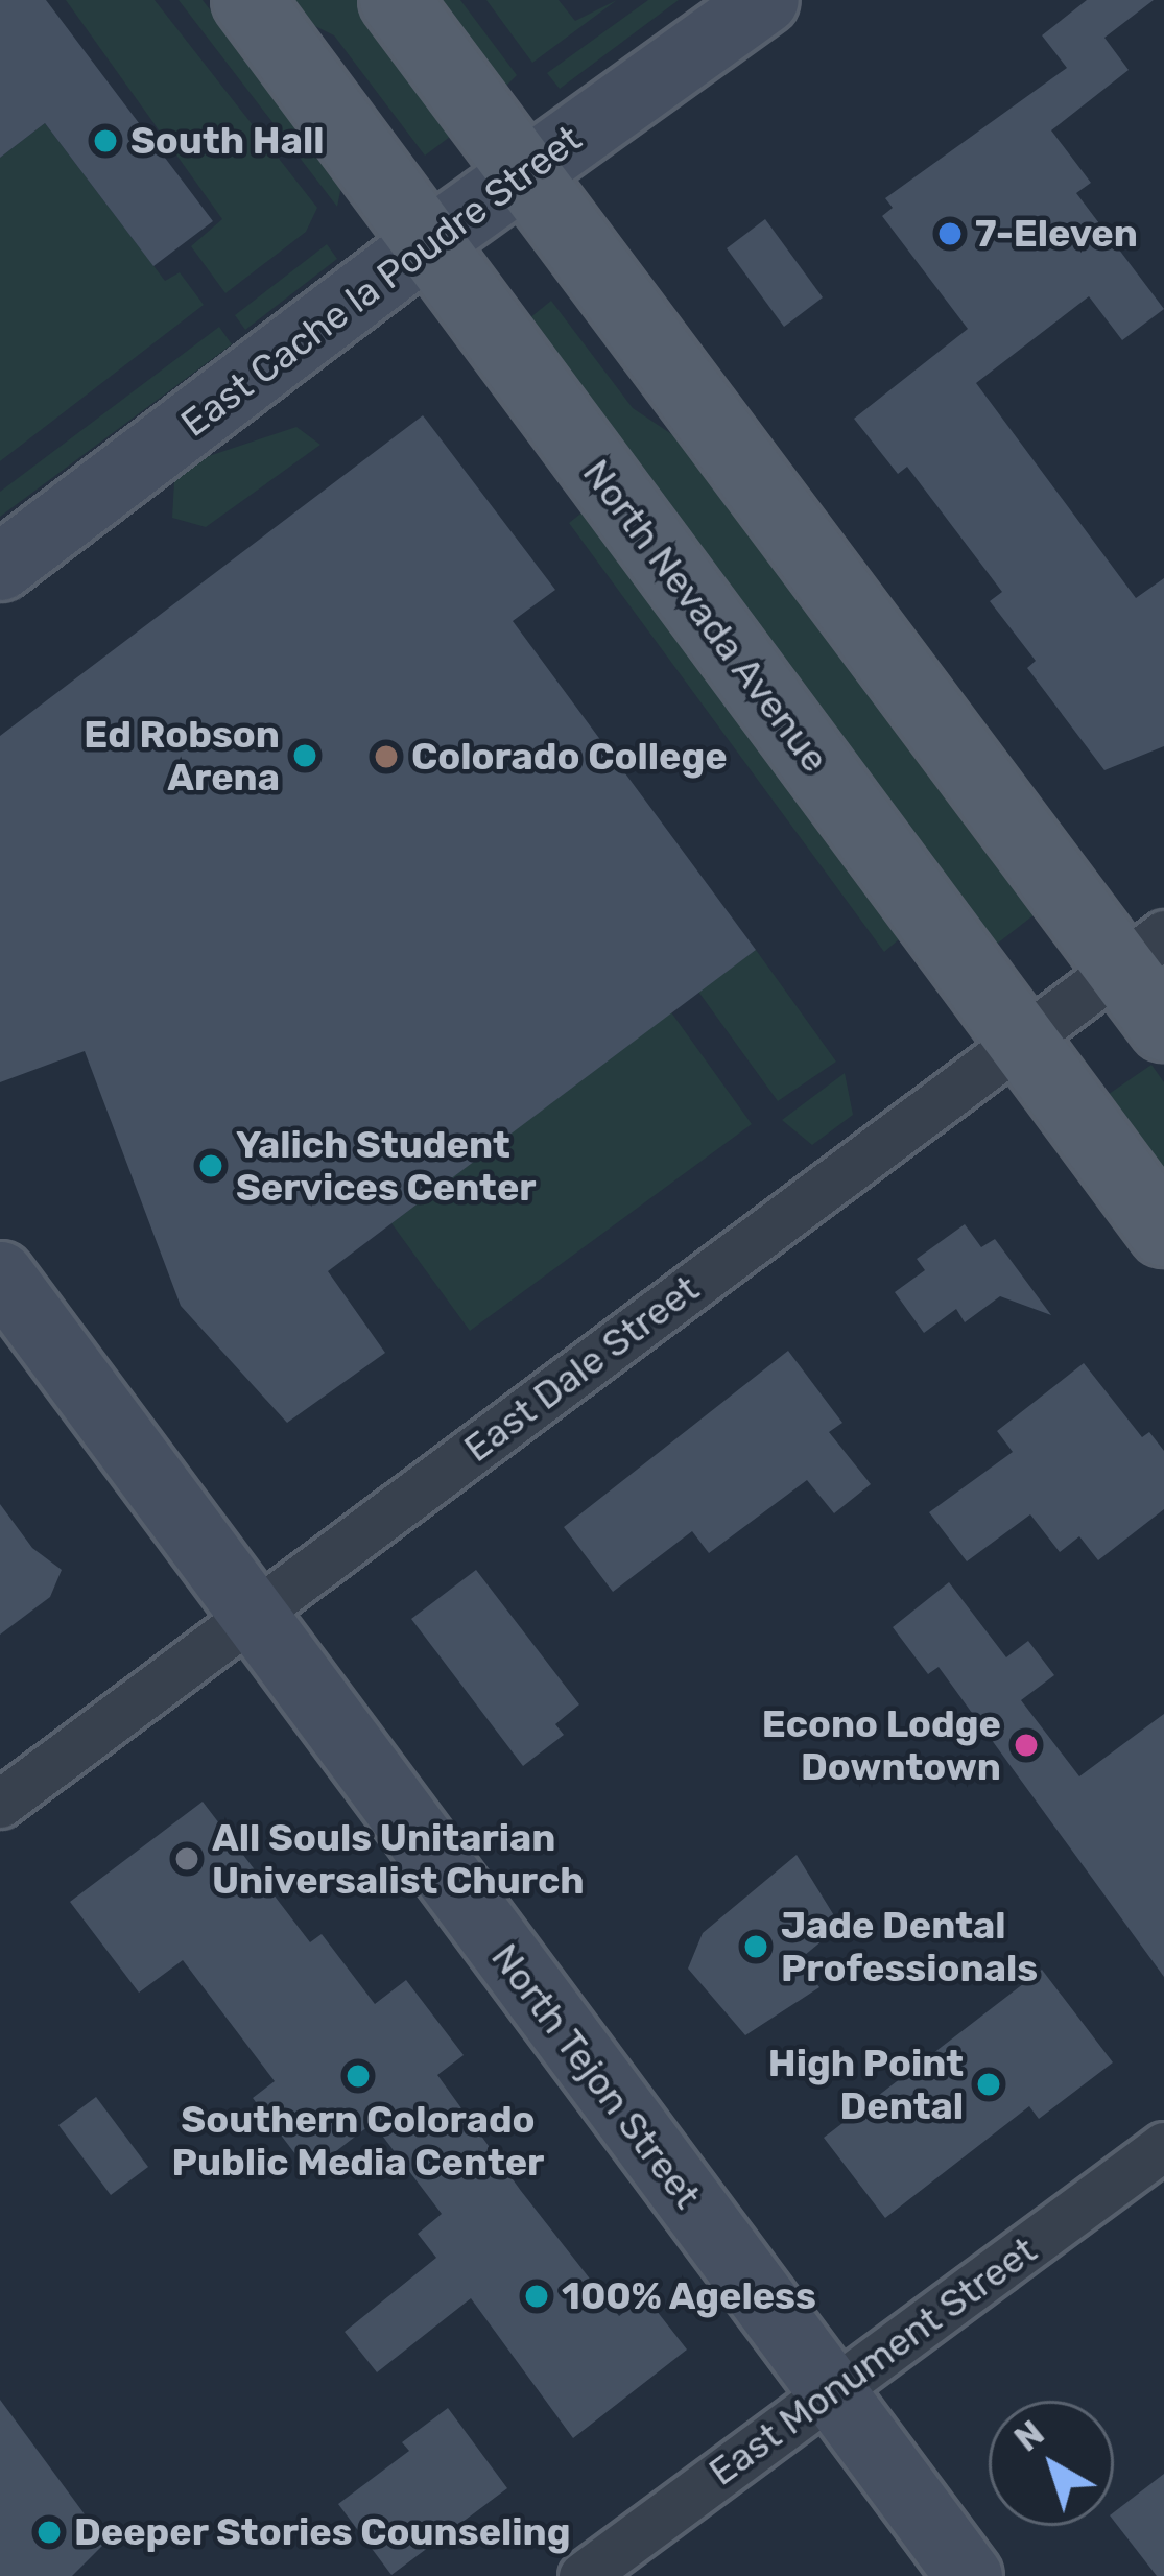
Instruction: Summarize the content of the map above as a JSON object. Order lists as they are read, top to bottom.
{
  "streets": {
    "main road": ["North Nevada Avenue"],
    "street": [
      "East Cache la Poudre Street",
      "East Dale Street",
      "North Tejon Street",
      "East Monument Street"
    ]
  },
  "crossings": [
    ["East Cache la Poudre Street", "North Nevada Avenue"],
    ["North Nevada Avenue", "East Dale Street"],
    ["East Dale Street", "North Tejon Street"],
    ["North Tejon Street", "East Monument Street"]
  ],
  "places": [
    "South Hall",
    "7-Eleven",
    "Ed Robson Arena",
    "Colorado College",
    "Yalich Student Services Center",
    "Econo Lodge Downtown",
    "All Souls Unitarian Universalist Church",
    "Jade Dental Professionals",
    "Southern Colorado Public Media Center",
    "High Point Dental",
    "100% Ageless",
    "Deeper Stories Counseling"
  ],
  "north": "top left"
}
